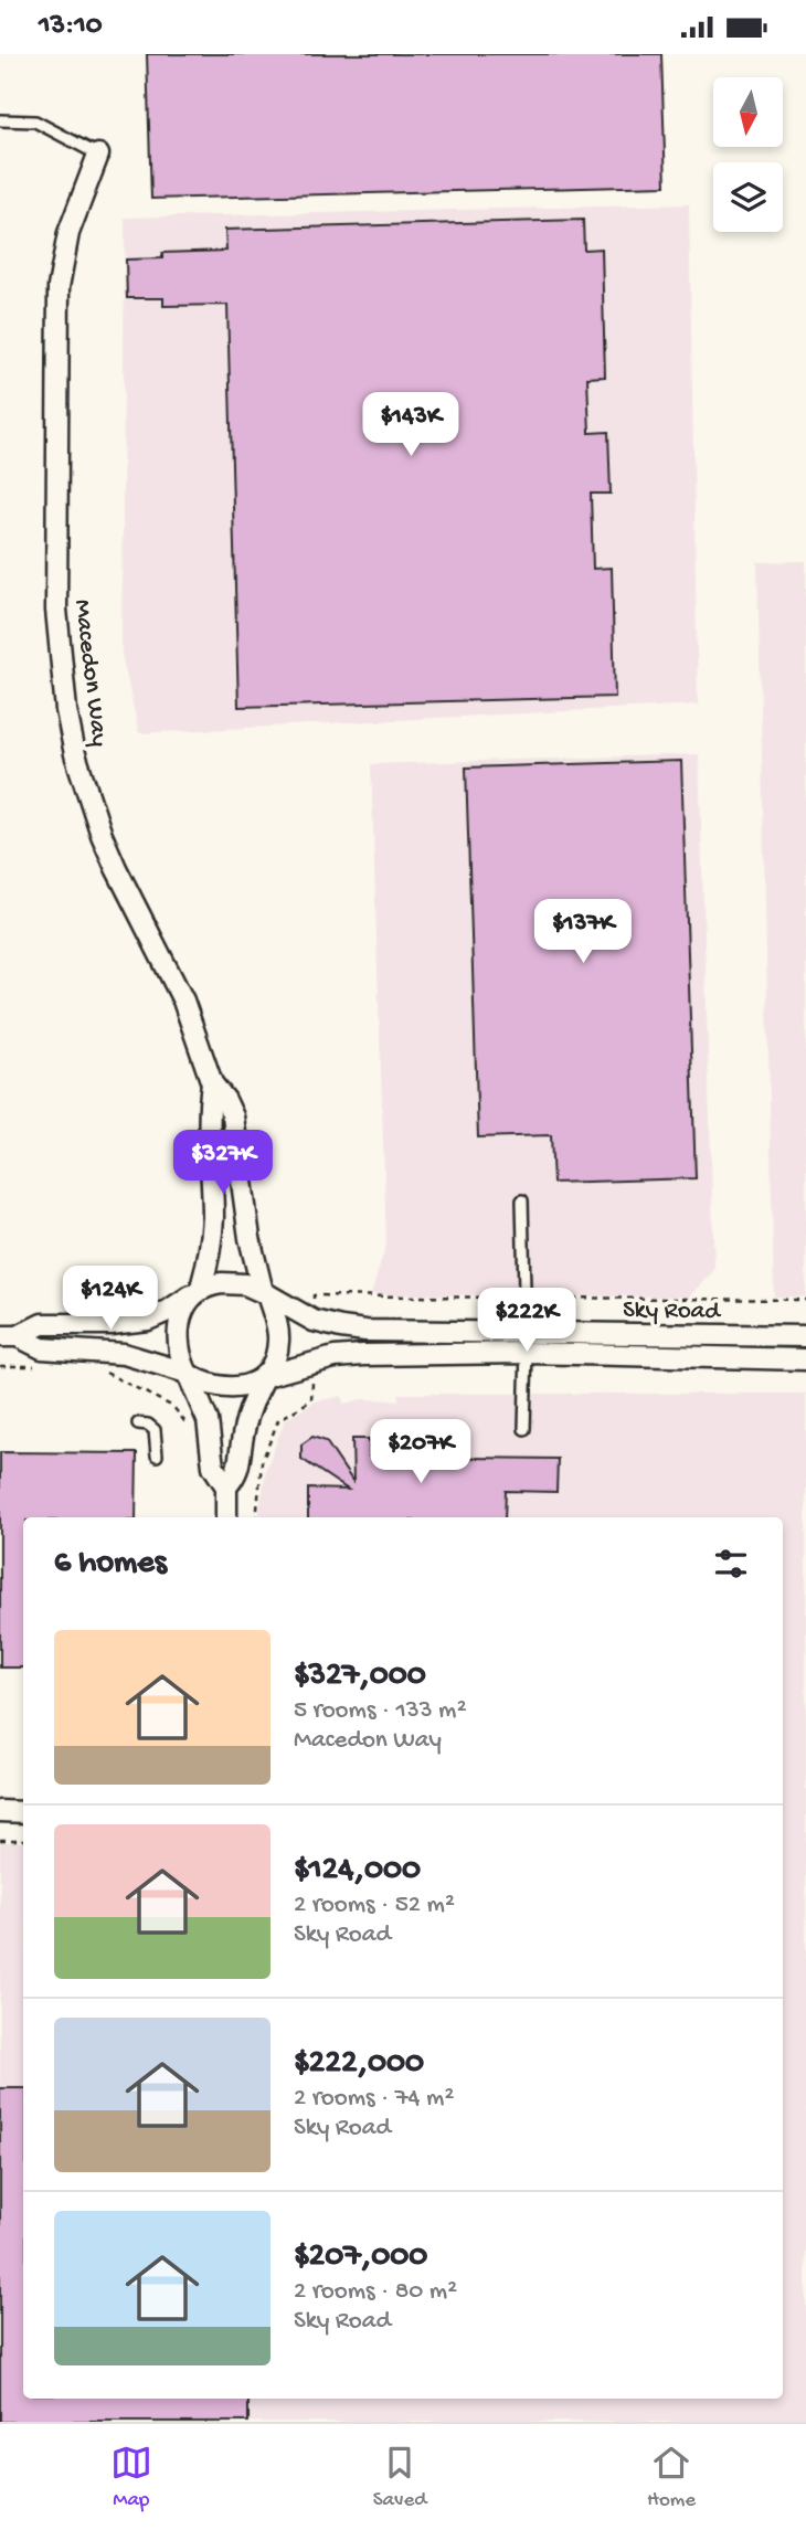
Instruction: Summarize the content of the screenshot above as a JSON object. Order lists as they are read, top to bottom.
{
  "streets": {
    "street": ["Macedon Way", "Sky Road"]
  },
  "crossings": [
    ["Macedon Way", "Sky Road"]
  ],
  "north": "bottom",
  "page": {
    "status": "13:10",
    "price": [
      "$143K",
      "$137K",
      "$327K",
      "$124K",
      "$222K",
      "$207K"
    ],
    "heading": "6 homes",
    "list": [
      {
        "name": "$327,000",
        "note": "5 rooms · 133 m² · Macedon Way"
      },
      {
        "name": "$124,000",
        "note": "2 rooms · 52 m² · Sky Road"
      },
      {
        "name": "$222,000",
        "note": "2 rooms · 74 m² · Sky Road"
      },
      {
        "name": "$207,000",
        "note": "2 rooms · 80 m² · Sky Road"
      }
    ],
    "tabs": ["Map", "Saved", "Home"]
  }
}
